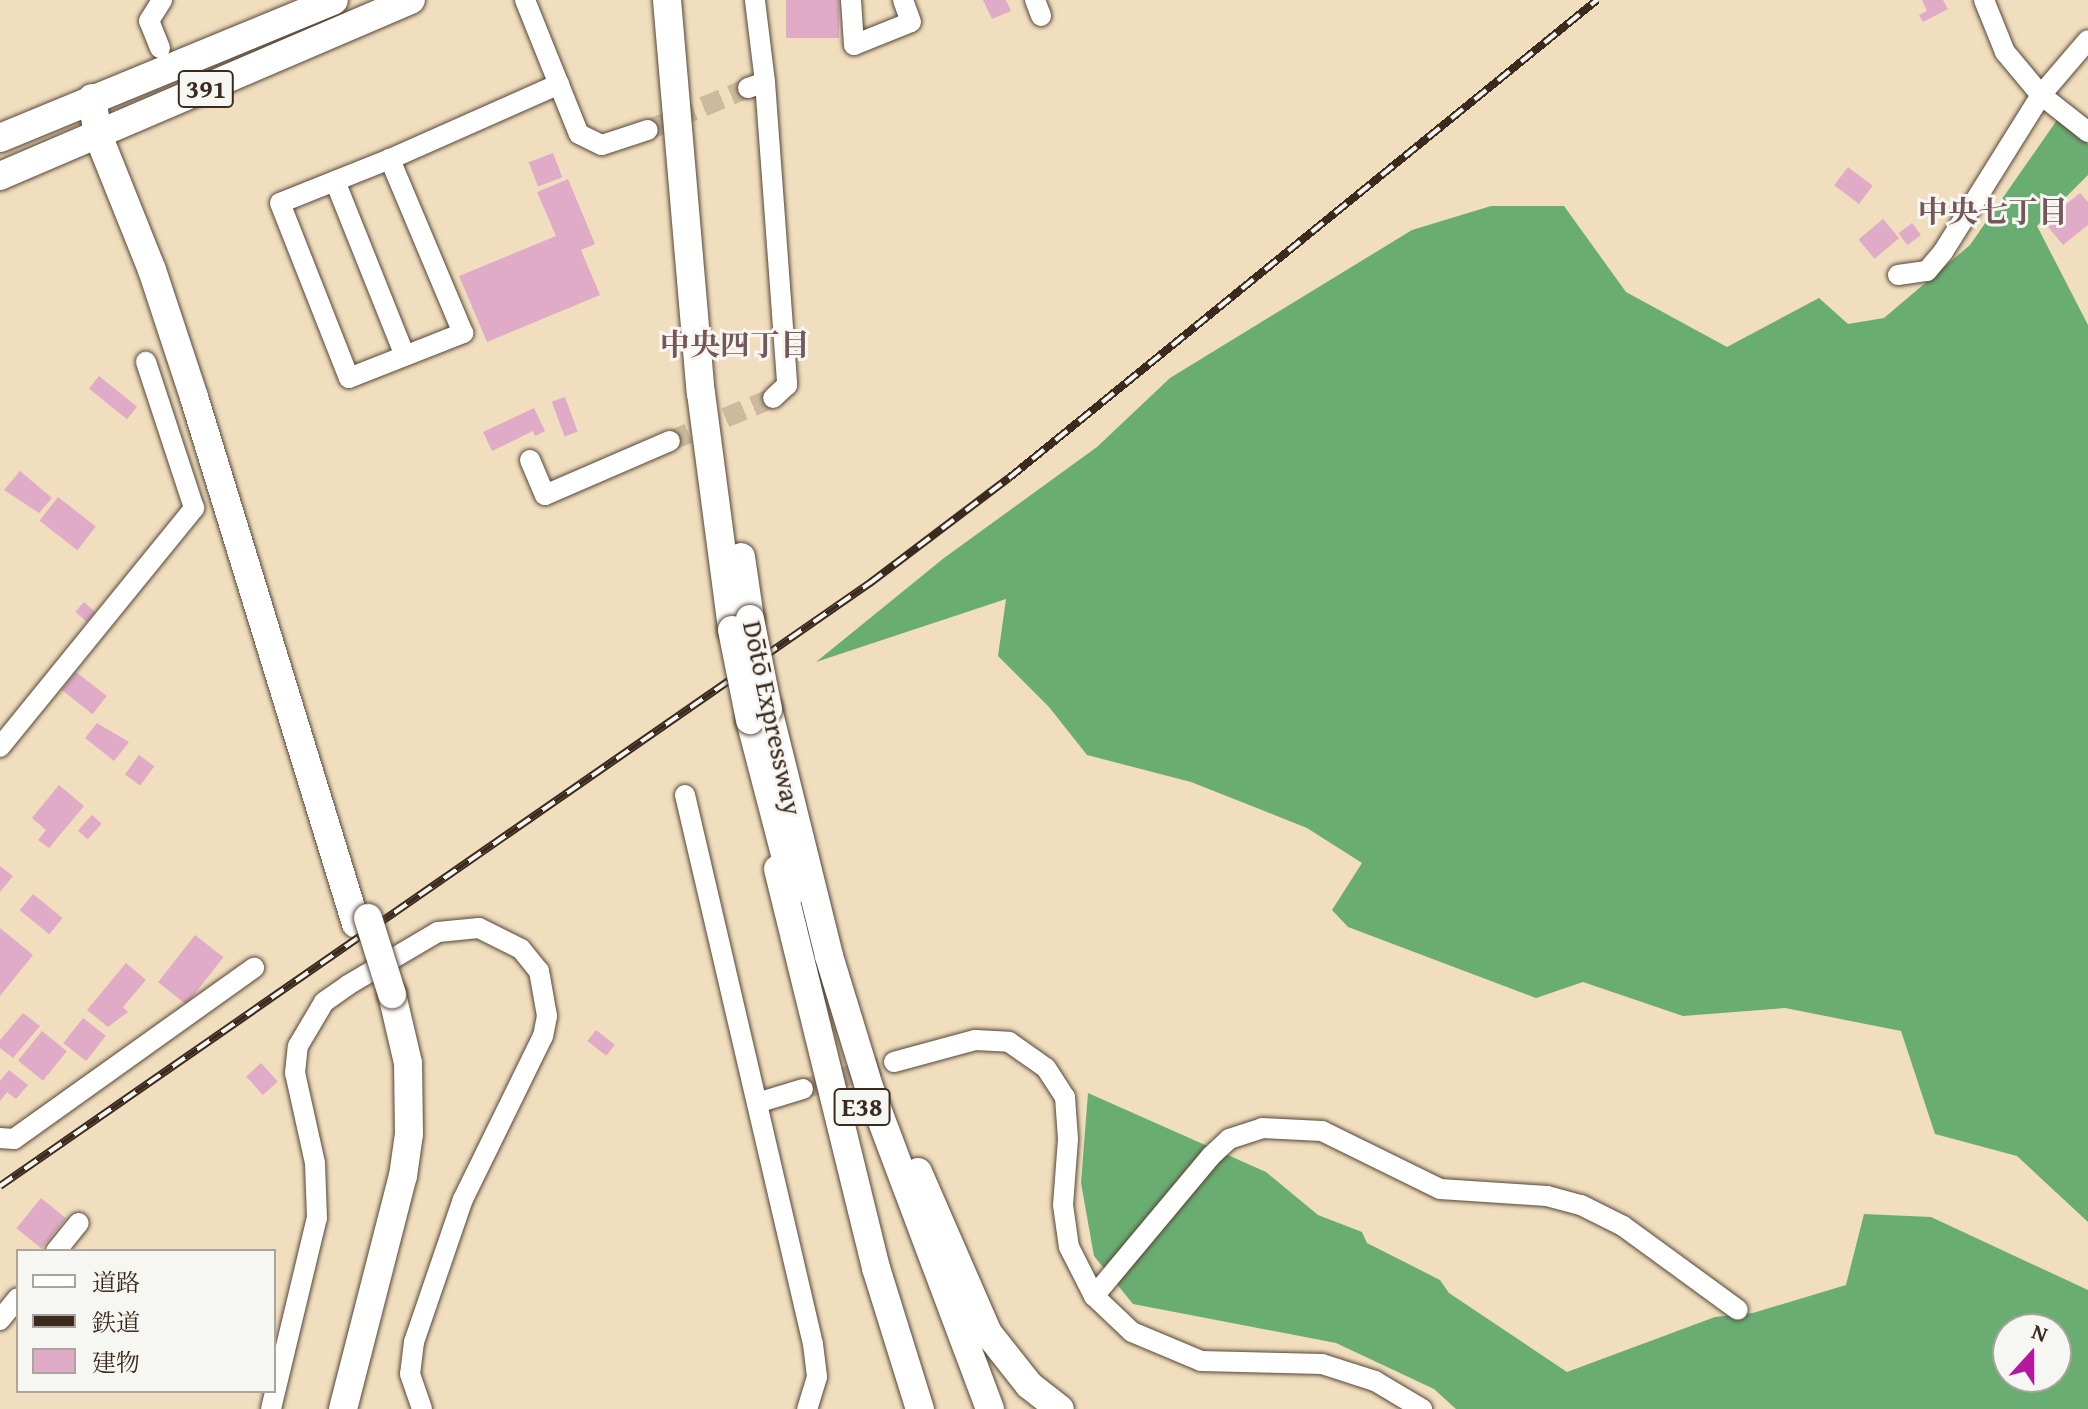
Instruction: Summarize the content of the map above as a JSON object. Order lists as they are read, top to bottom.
{
  "streets": {
    "highway": ["391", "Dōtō Expressway", "E38"]
  },
  "districts": ["中央七丁目", "中央四丁目"],
  "legend": ["道路", "鉄道", "建物"],
  "north": "top"
}
